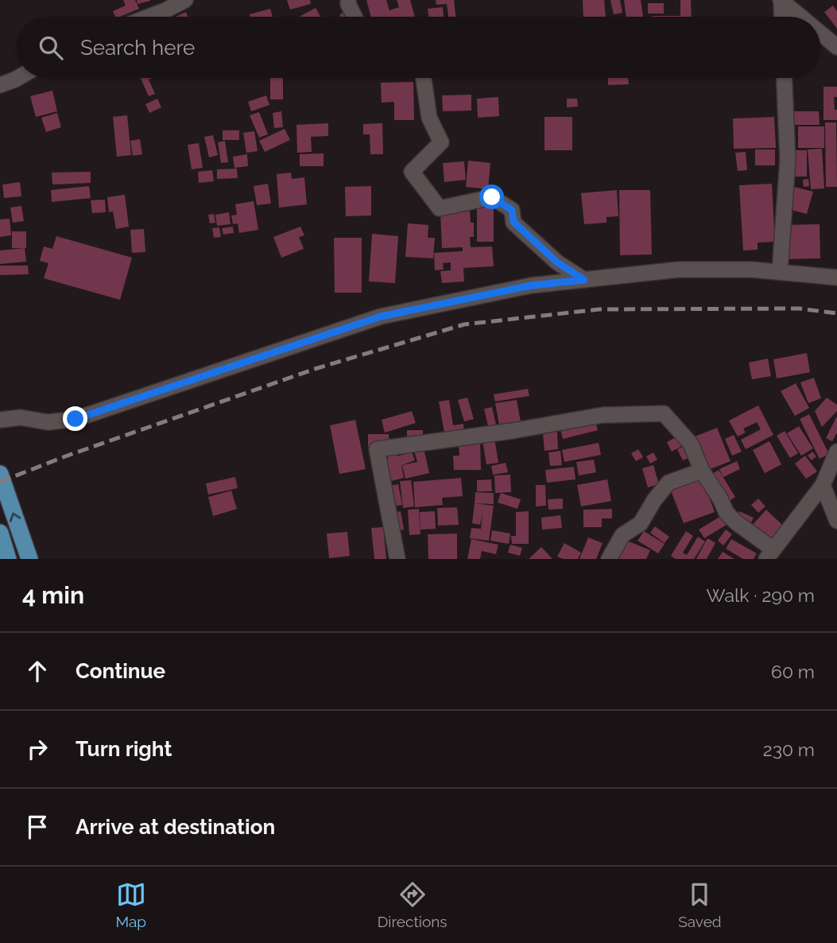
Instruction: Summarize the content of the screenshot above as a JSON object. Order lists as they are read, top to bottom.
{
  "page": {
    "search": "Search here",
    "heading": ["4 min", "Walk · 290 m"],
    "list": [
      ["Continue", "60 m"],
      ["Turn right", "230 m"],
      "Arrive at destination"
    ],
    "nav": ["Map", "Directions", "Saved"]
  }
}
